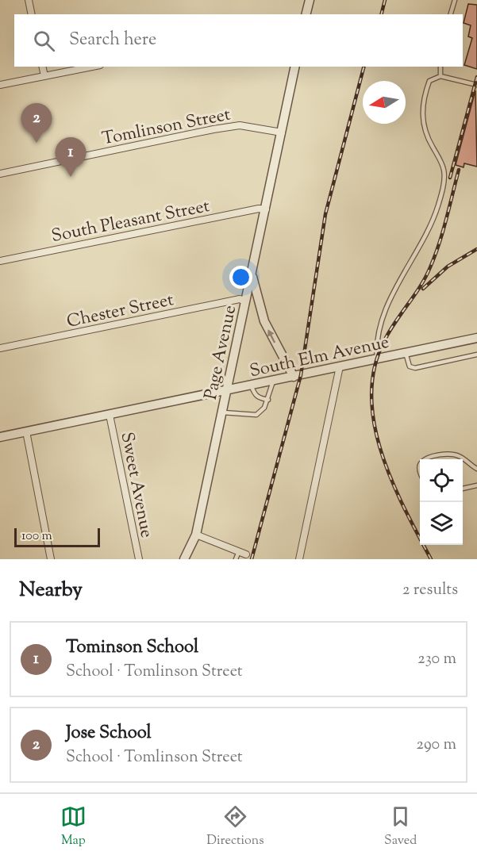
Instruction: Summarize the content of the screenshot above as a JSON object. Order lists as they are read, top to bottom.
{
  "streets": {
    "street": [
      "Tomlinson Street",
      "South Pleasant Street",
      "Chester Street",
      "Page Avenue",
      "South Elm Avenue",
      "Sweet Avenue"
    ]
  },
  "crossings": [
    ["Tomlinson Street", "Page Avenue"],
    ["South Pleasant Street", "Page Avenue"],
    ["Chester Street", "Page Avenue"],
    ["Page Avenue", "South Elm Avenue"],
    ["South Elm Avenue", "Sweet Avenue"]
  ],
  "scale_bar": "100 m",
  "north": "left",
  "page": {
    "search": "Search here",
    "pins": ["2", "1"],
    "scale": "100 m",
    "heading": ["Nearby", "2 results"],
    "list": [
      {
        "mark": "1",
        "name": "Tominson School",
        "note": "School · Tomlinson Street",
        "value": "230 m"
      },
      {
        "mark": "2",
        "name": "Jose School",
        "note": "School · Tomlinson Street",
        "value": "290 m"
      }
    ],
    "nav": ["Map", "Directions", "Saved"]
  }
}
